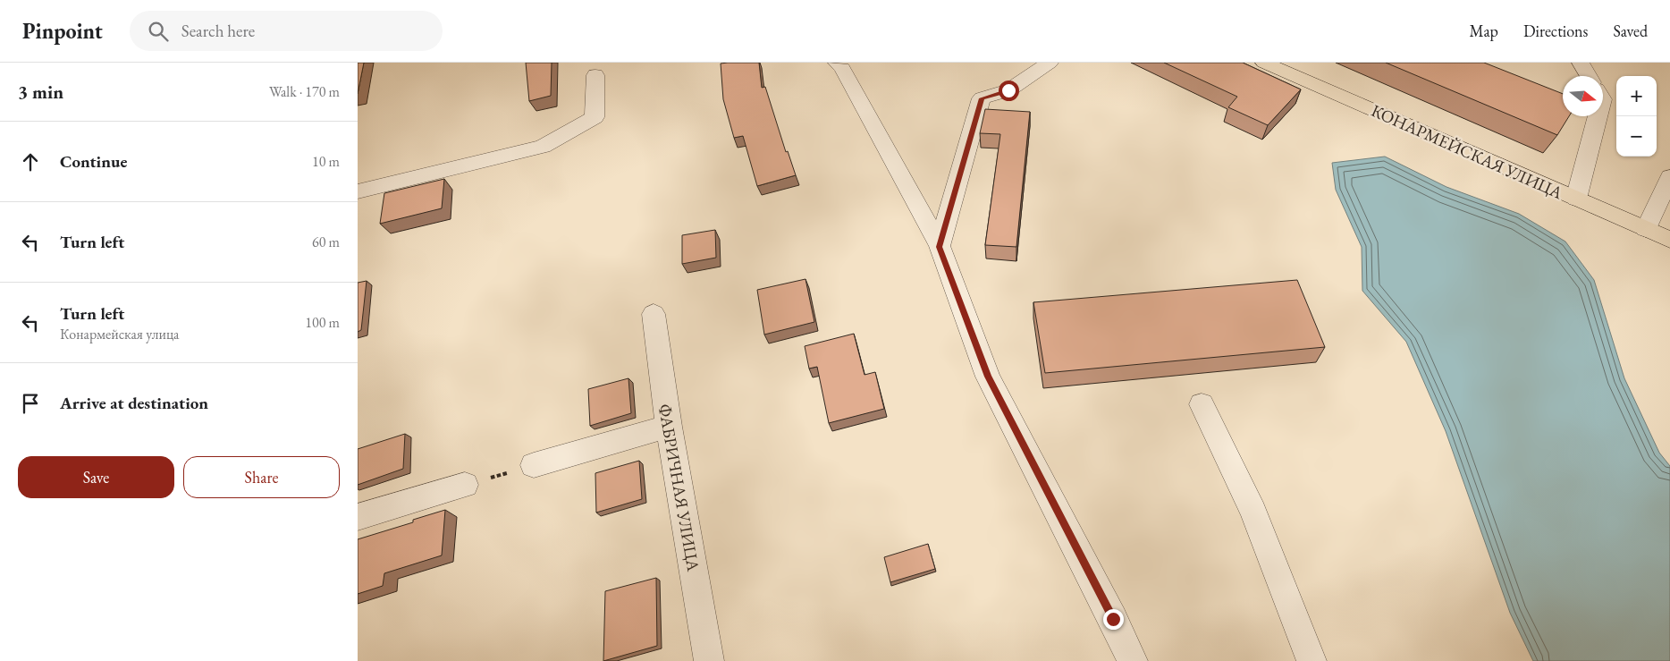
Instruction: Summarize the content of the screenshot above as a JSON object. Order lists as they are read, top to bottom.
{
  "streets": {
    "main road": ["КОНАРМЕЙСКАЯ УЛИЦА"],
    "street": ["ФАБРИЧНАЯ УЛИЦА"]
  },
  "north": "right",
  "page": {
    "header": "Pinpoint",
    "search": "Search here",
    "nav": ["Map", "Directions", "Saved"],
    "heading": ["3 min", "Walk · 170 m"],
    "map_buttons": ["+", "−"],
    "list": [
      ["Continue", "10 m"],
      ["Turn left", "60 m"],
      ["Turn left", "Конармейская улица", "100 m"],
      "Arrive at destination"
    ],
    "buttons": ["Save", "Share"]
  }
}
